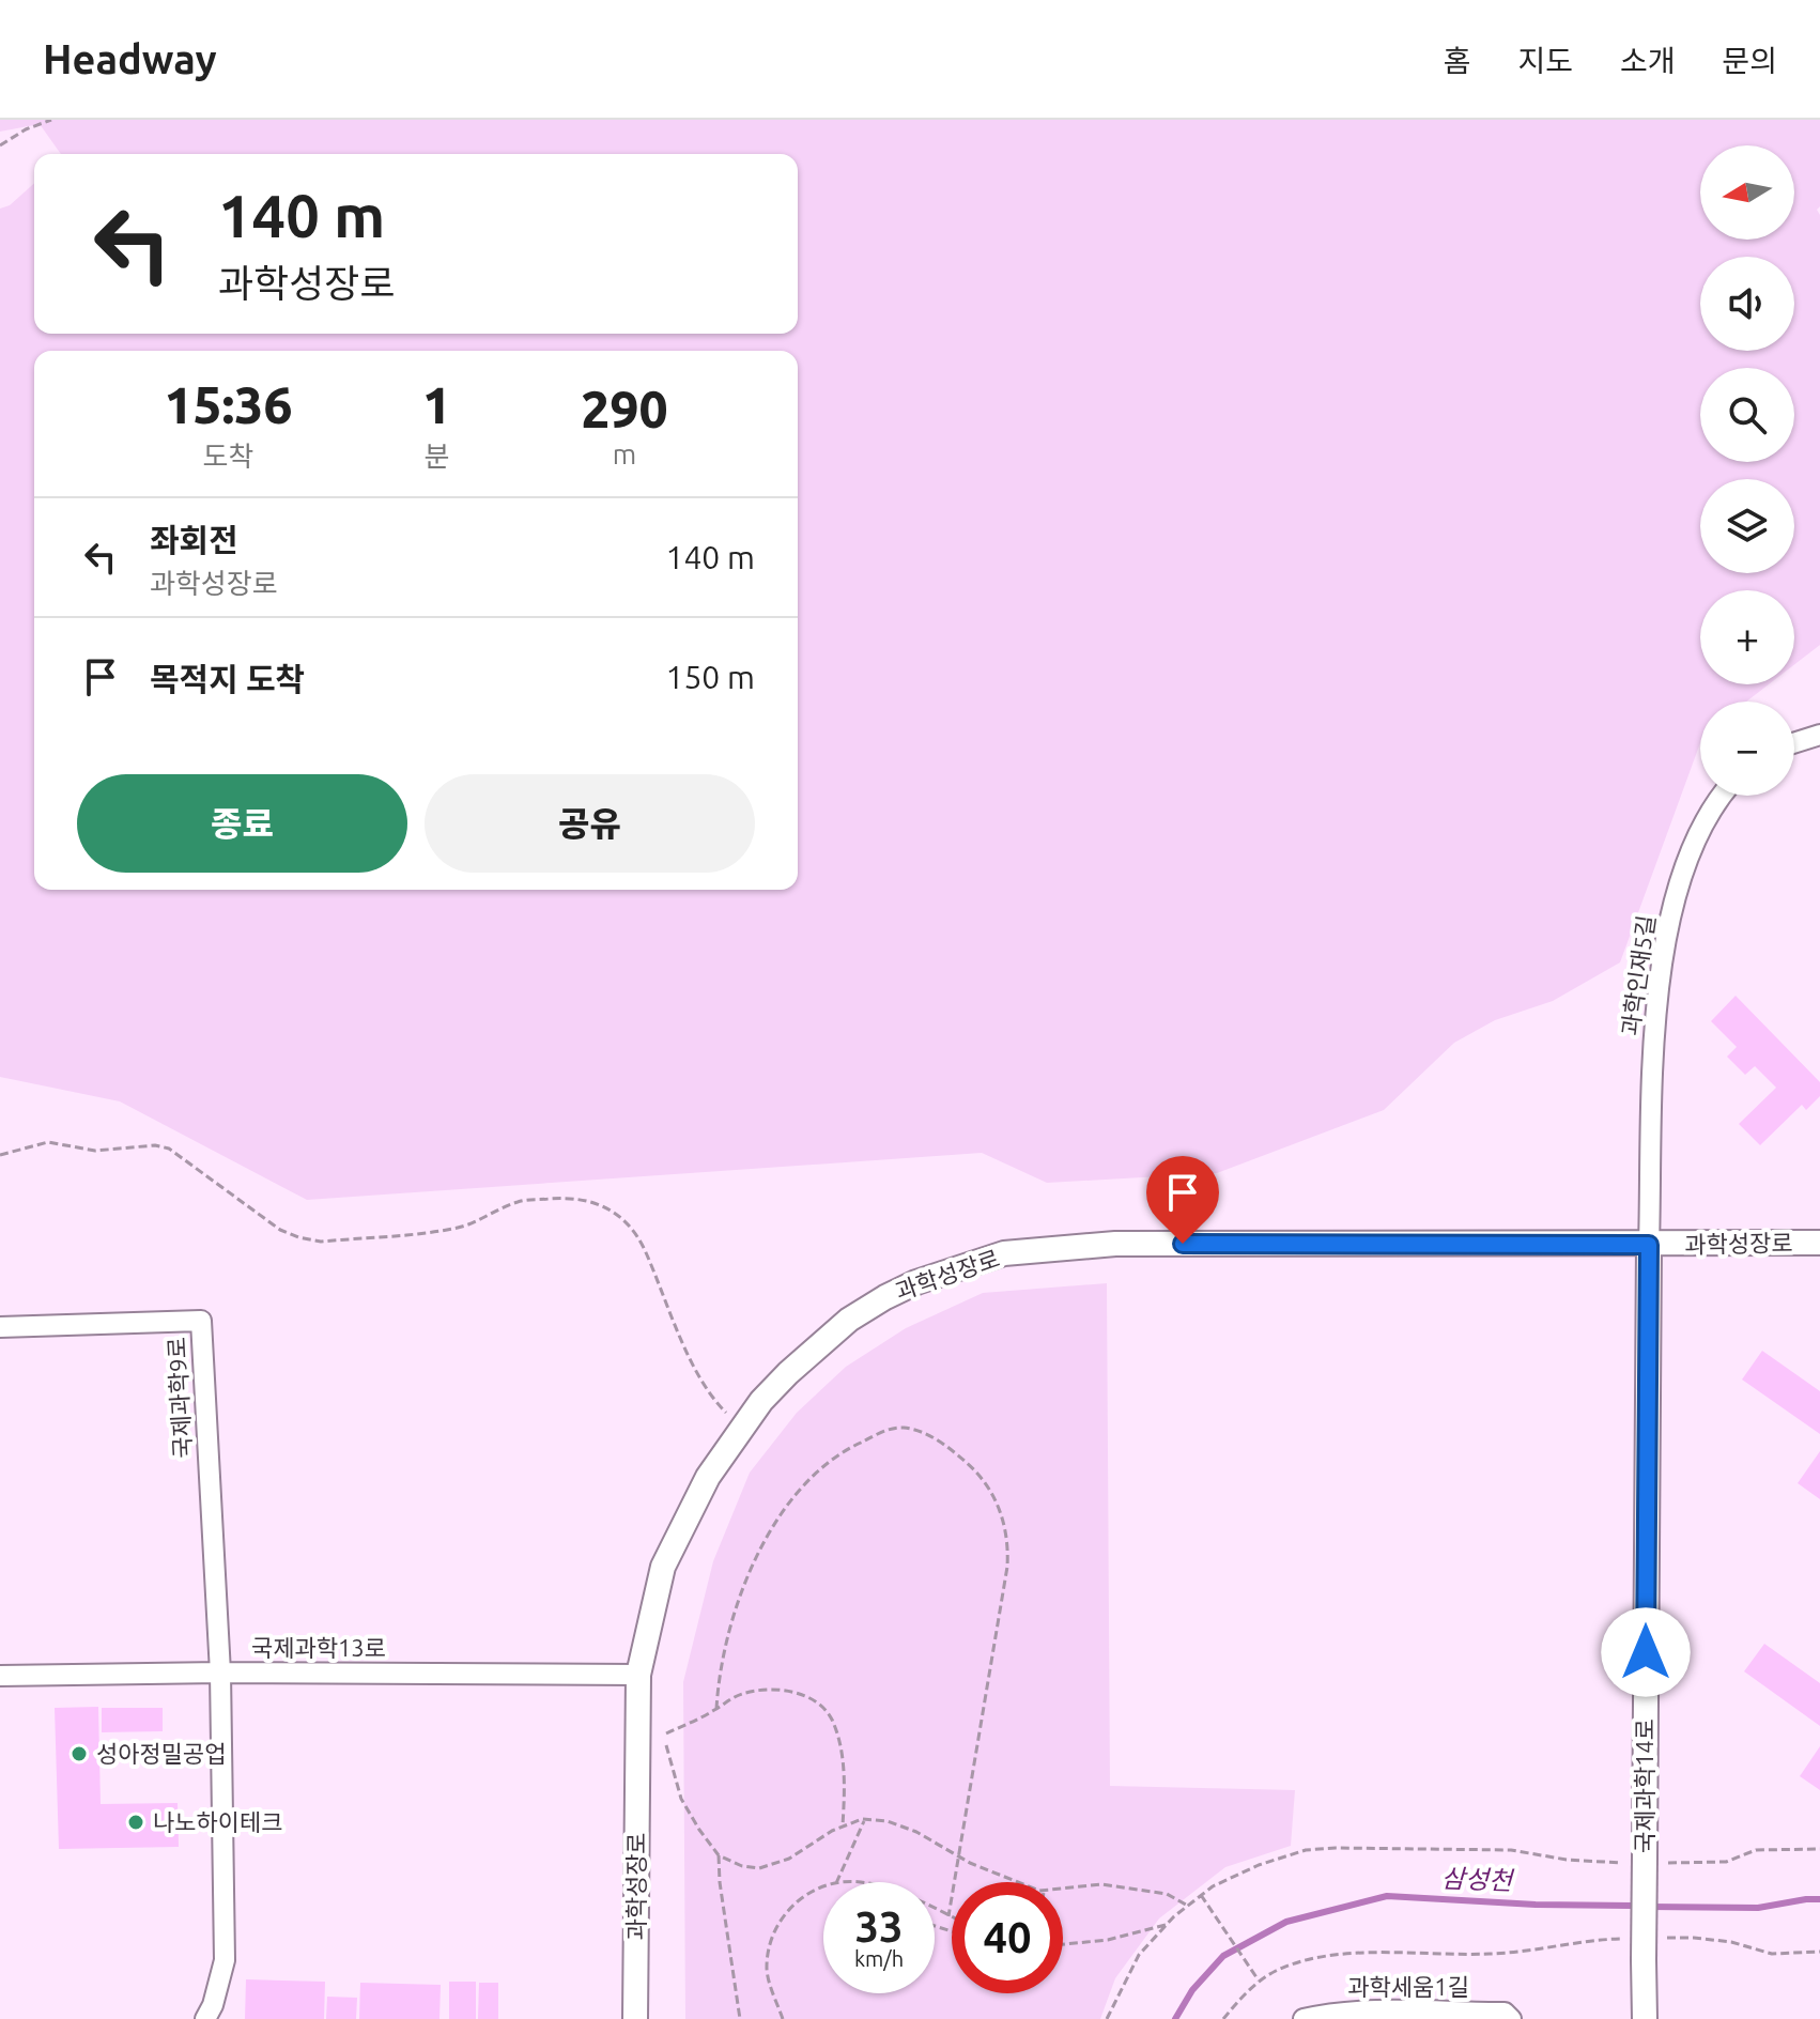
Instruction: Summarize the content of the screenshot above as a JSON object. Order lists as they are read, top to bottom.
{
  "streets": {
    "street": [
      "과학인재5길",
      "과학성장로",
      "국제과학9로",
      "국제과학13로",
      "국제과학14로",
      "과학세움1길"
    ]
  },
  "crossings": [
    ["과학인재5길", "과학성장로"],
    ["과학인재5길", "국제과학14로"],
    ["과학성장로", "국제과학13로"],
    ["과학성장로", "국제과학14로"],
    ["국제과학9로", "국제과학13로"]
  ],
  "water": ["삼성천"],
  "places": ["성아정밀공업", "나노하이테크"],
  "north": "left",
  "page": {
    "header": "Headway",
    "nav": [
      "홈",
      "지도",
      "소개",
      "문의"
    ],
    "map_buttons": ["+", "−"],
    "turn": ["140 m", "과학성장로"],
    "eta": [
      "15:36",
      "도착",
      "1",
      "분",
      "290",
      "m"
    ],
    "list": [
      {
        "name": "좌회전",
        "note": "과학성장로",
        "value": "140 m"
      },
      {
        "name": "목적지 도착",
        "value": "150 m"
      }
    ],
    "buttons": ["종료", "공유"],
    "speed": "33 km/h",
    "limit": "40"
  }
}
